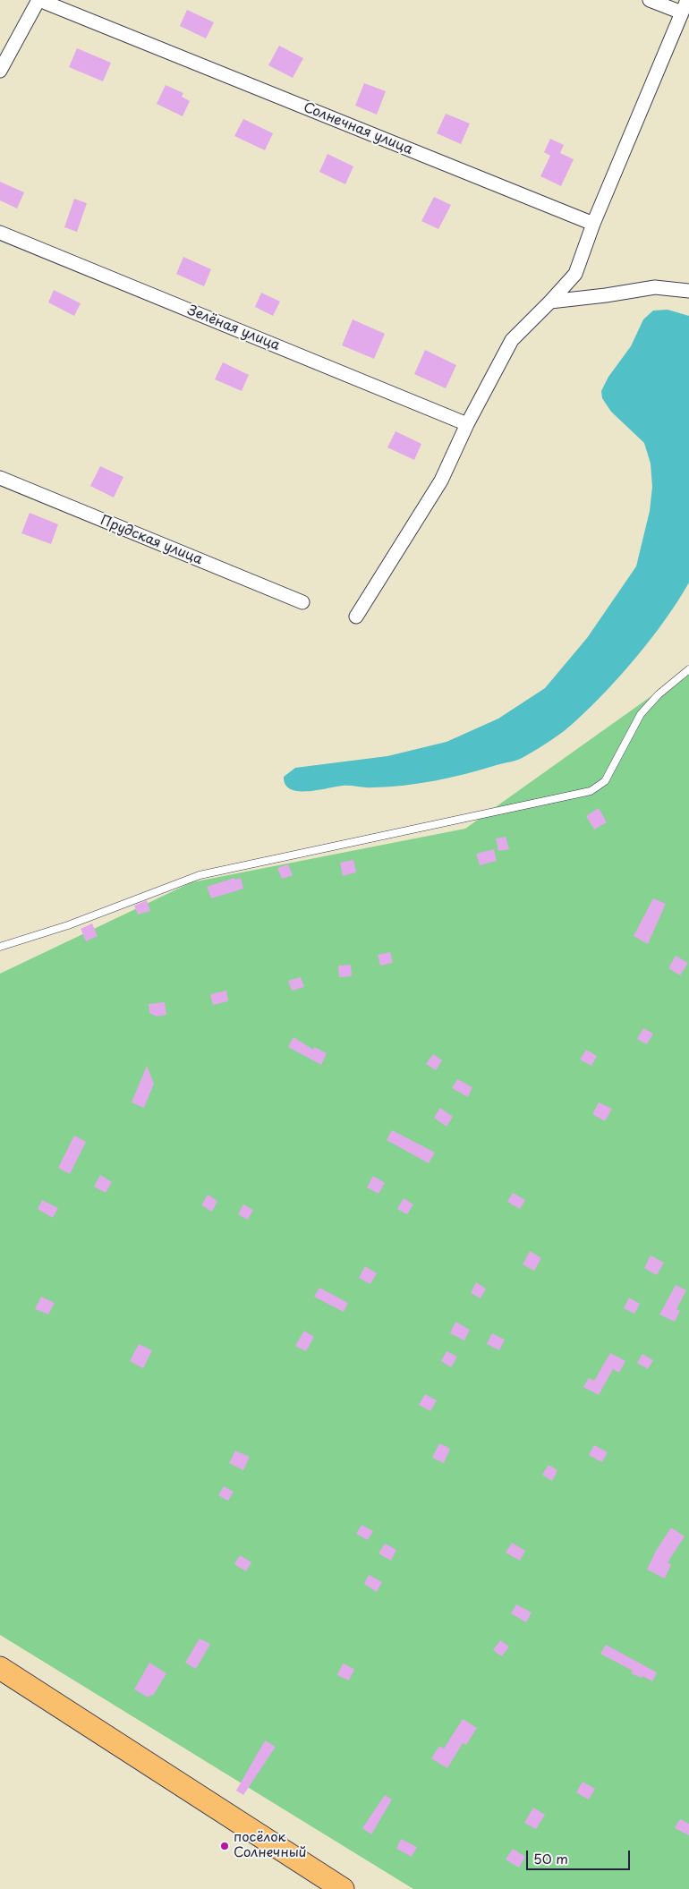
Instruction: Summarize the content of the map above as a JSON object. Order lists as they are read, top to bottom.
{
  "streets": {
    "street": ["Солнечная улица", "Зелёная улица", "Прудская улица"]
  },
  "places": ["посёлок Солнечный"],
  "scale_bar": "50 m"
}
